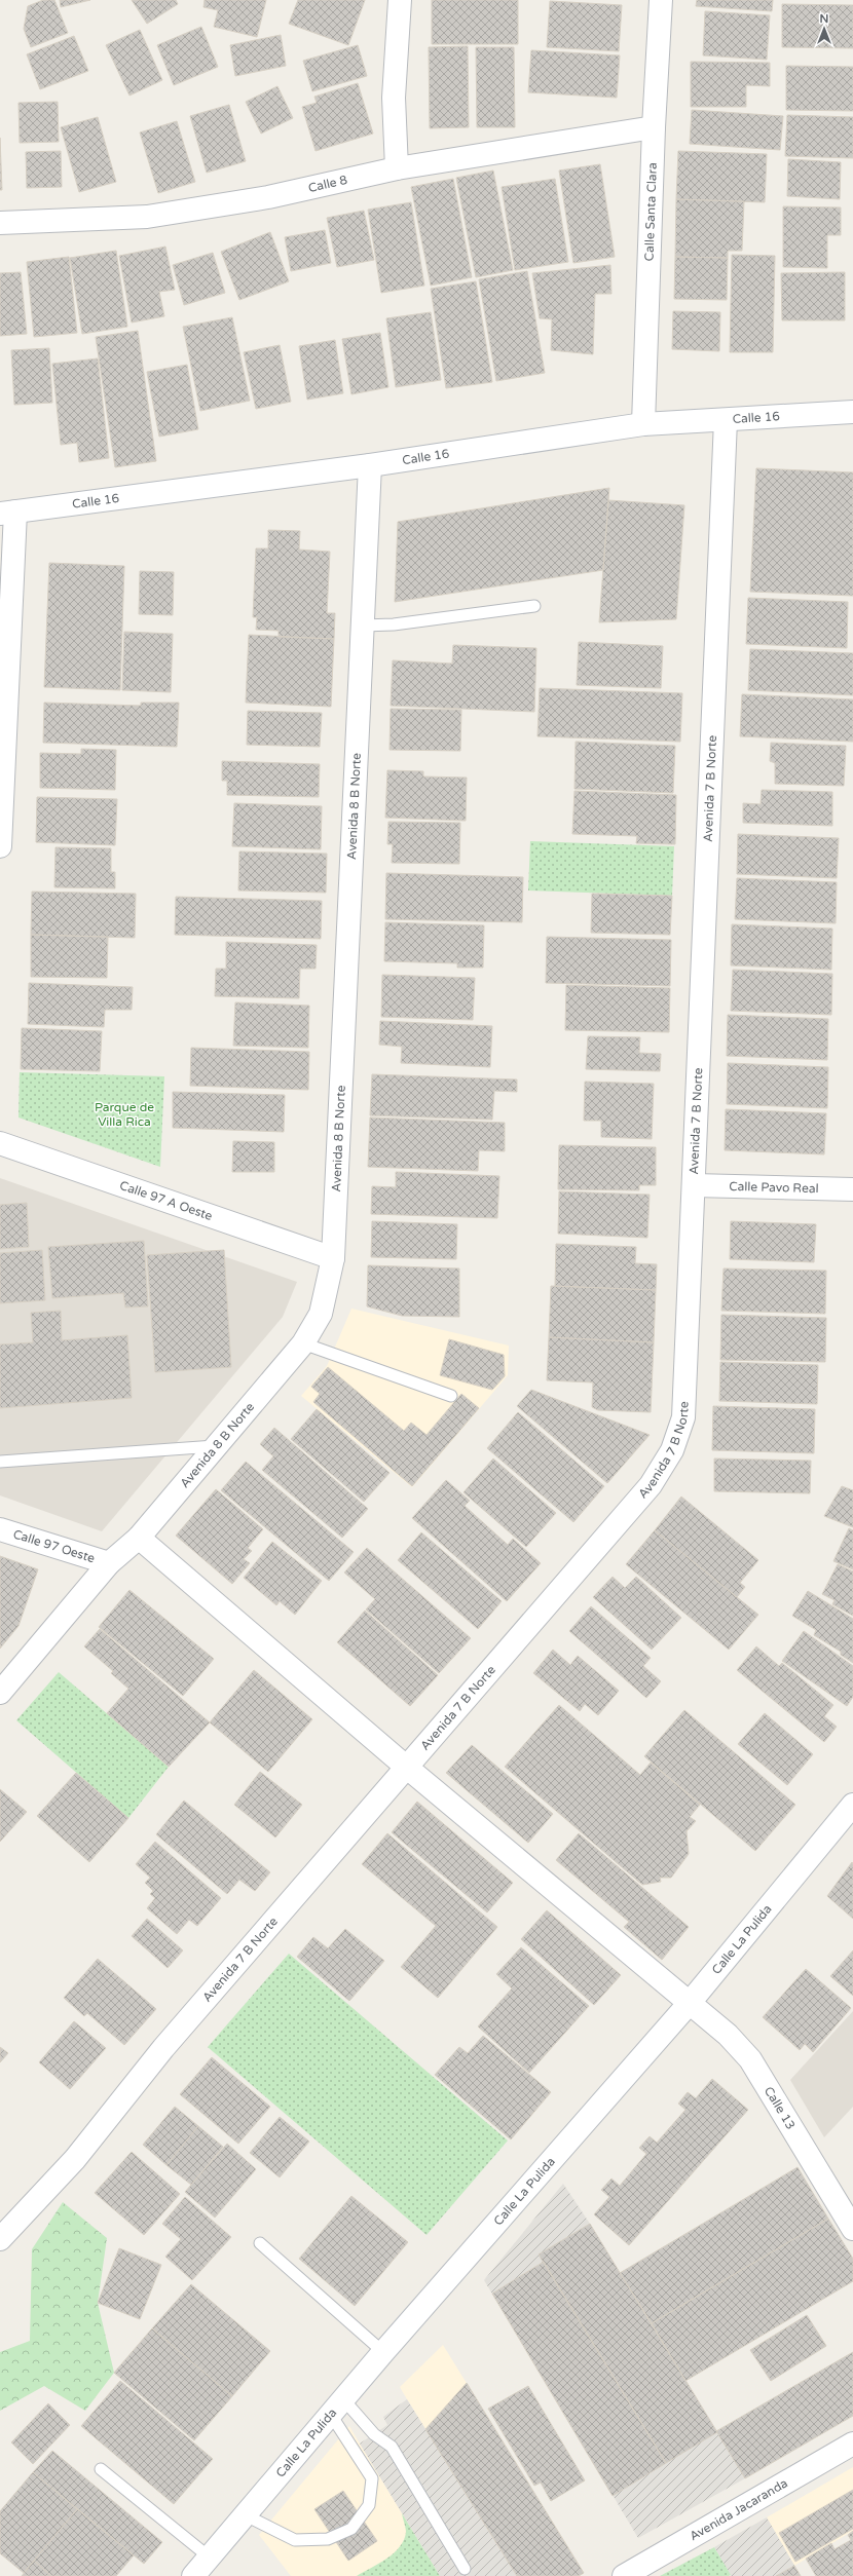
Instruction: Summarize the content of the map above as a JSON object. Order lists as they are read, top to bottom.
{
  "streets": {
    "street": [
      "Calle 8",
      "Calle Santa Clara",
      "Calle 16",
      "Avenida 7 B Norte",
      "Avenida 8 B Norte",
      "Calle Pavo Real",
      "Calle 97 A Oeste",
      "Calle 97 Oeste",
      "Calle La Pulida",
      "Calle 13",
      "Avenida Jacaranda"
    ]
  },
  "crossings": [
    ["Calle 8", "Calle Santa Clara"],
    ["Calle Santa Clara", "Calle 16"],
    ["Calle 16", "Avenida 7 B Norte"],
    ["Calle 16", "Avenida 8 B Norte"],
    ["Avenida 7 B Norte", "Calle Pavo Real"],
    ["Avenida 7 B Norte", "Calle 13"],
    ["Avenida 8 B Norte", "Calle 97 A Oeste"],
    ["Avenida 8 B Norte", "Calle 97 Oeste"],
    ["Avenida 8 B Norte", "Calle 13"],
    ["Calle La Pulida", "Calle 13"]
  ],
  "parks": ["Parque de Villa Rica"],
  "north": "top"
}
